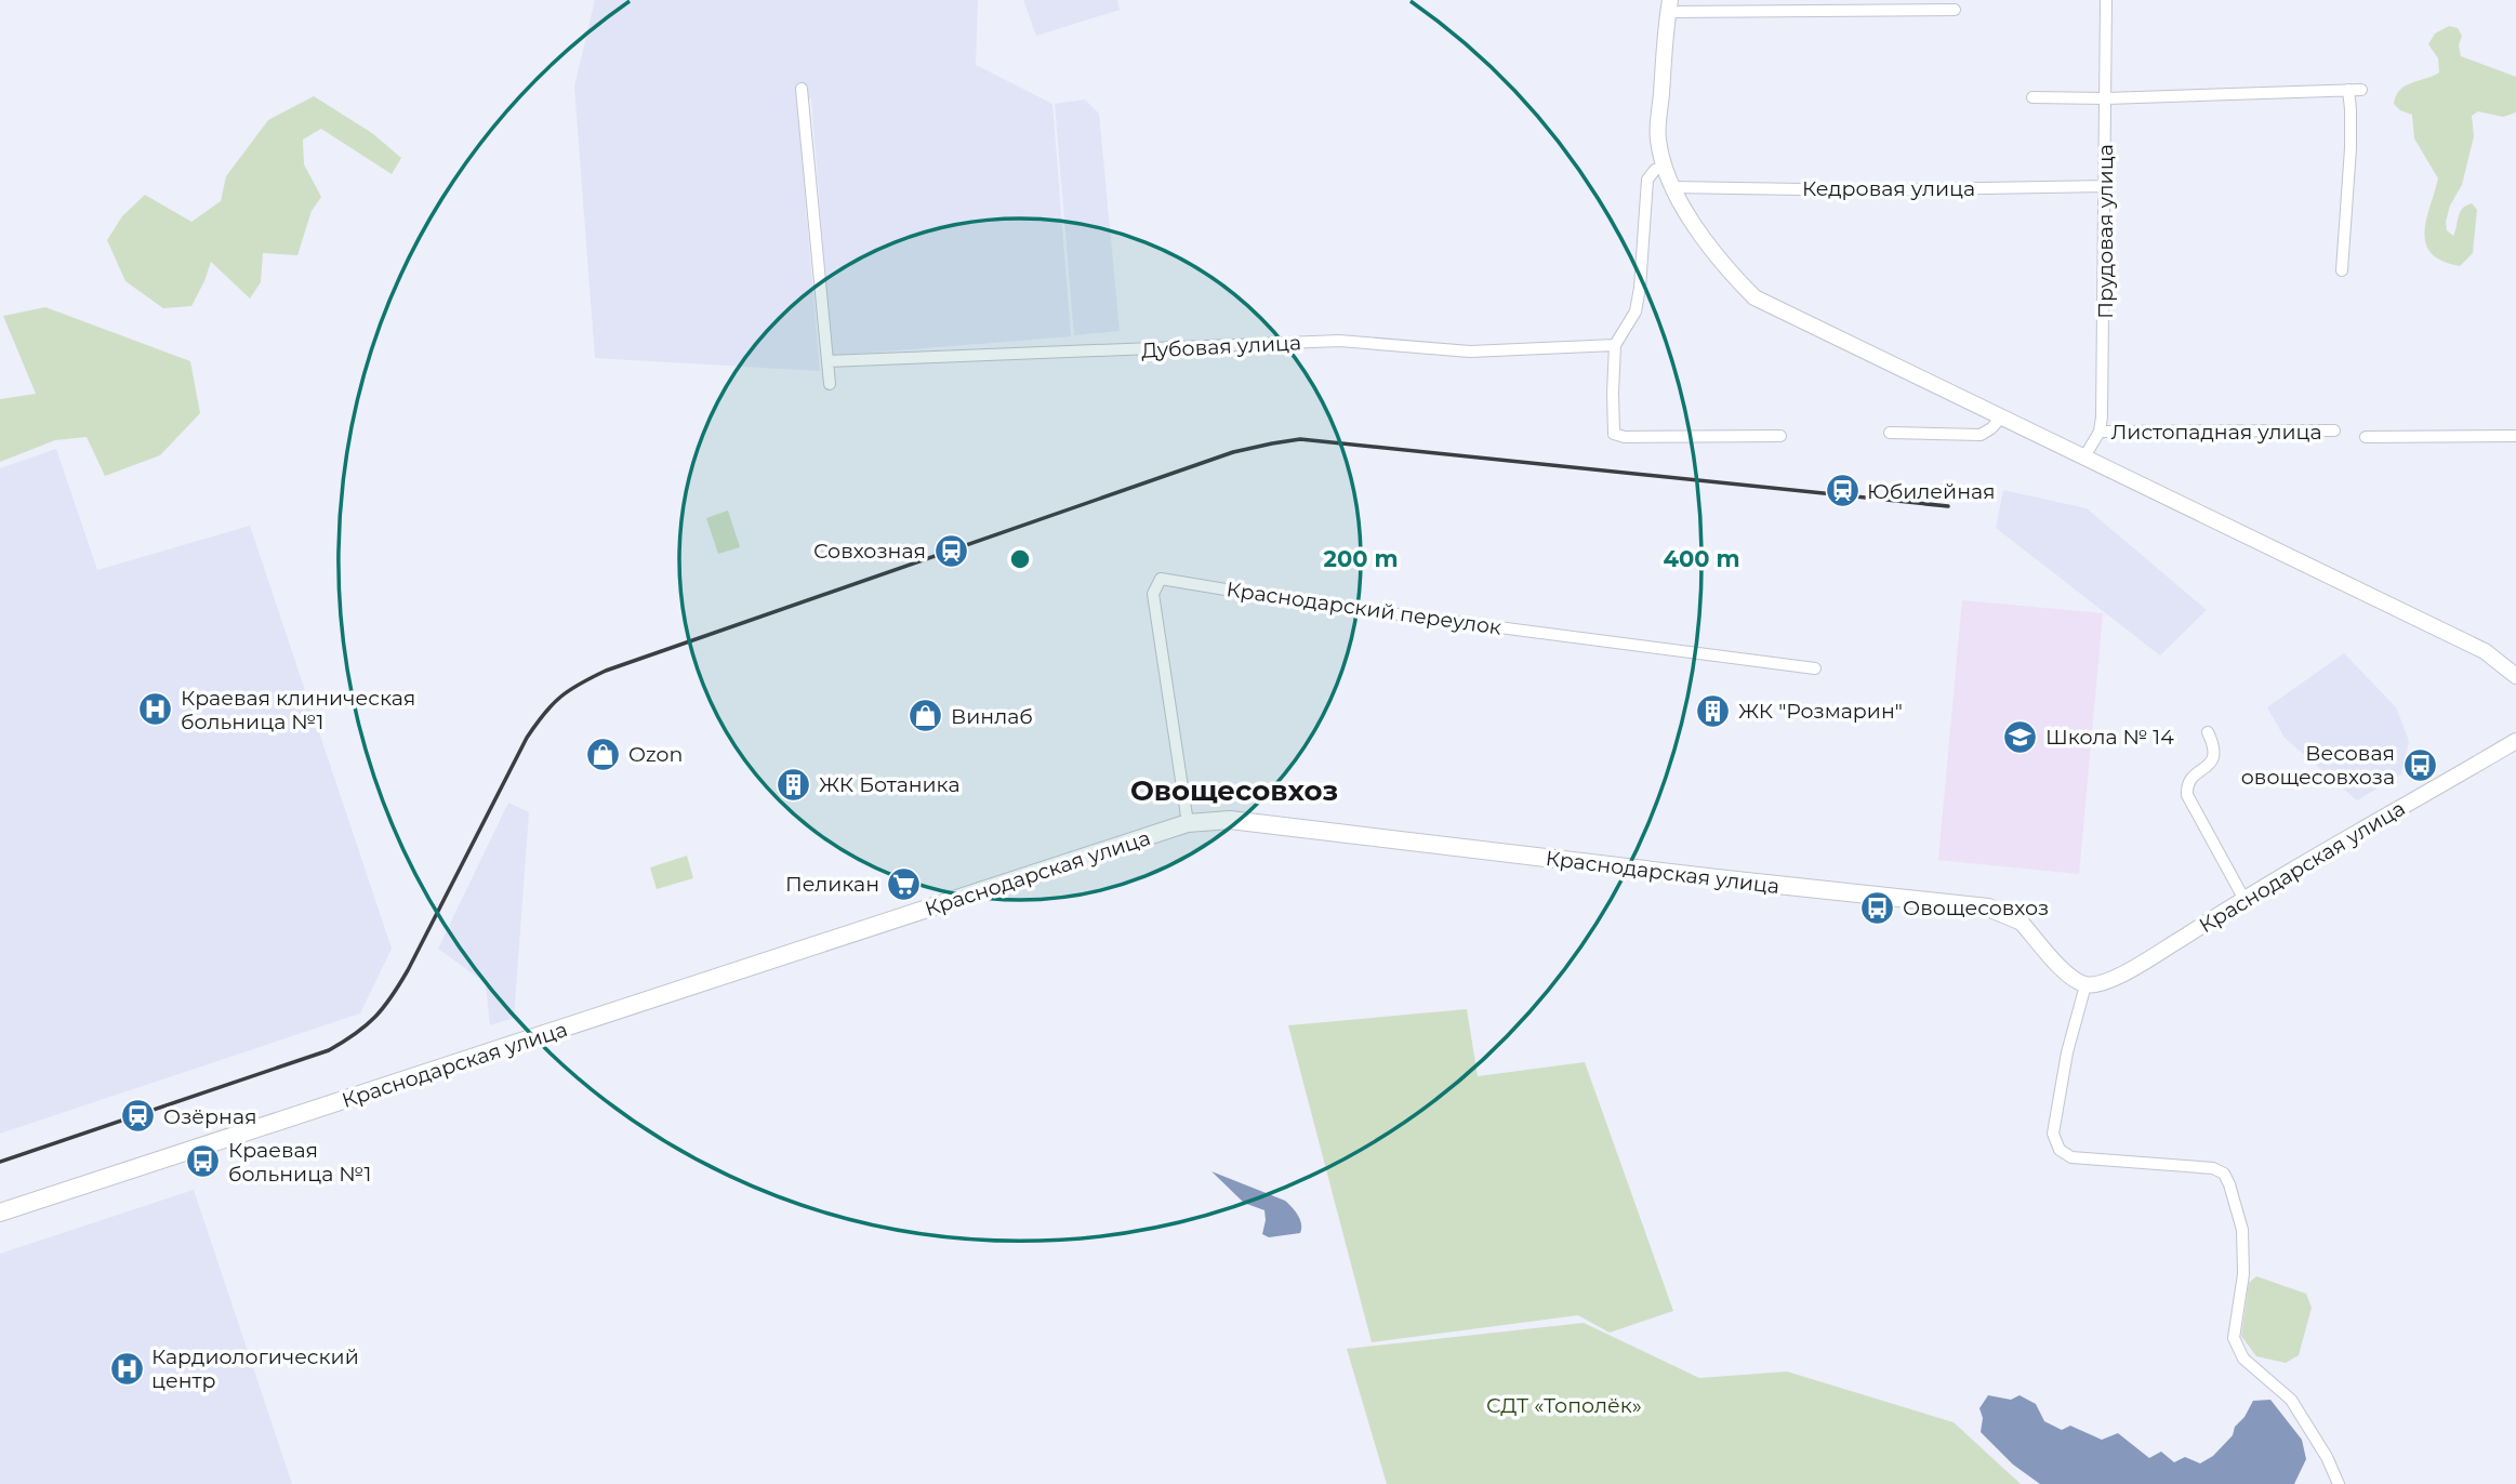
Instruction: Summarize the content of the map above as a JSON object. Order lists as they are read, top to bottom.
{
  "streets": {
    "main road": ["Краснодарская улица"],
    "street": [
      "Кедровая улица",
      "Прудовая улица",
      "Дубовая улица",
      "Листопадная улица",
      "Краснодарский переулок"
    ]
  },
  "crossings": [
    ["Кедровая улица", "Прудовая улица"],
    ["Прудовая улица", "Листопадная улица"],
    ["Краснодарский переулок", "Краснодарская улица"]
  ],
  "districts": ["Овощесовхоз"],
  "parks": ["СДТ «Тополёк»"],
  "places": {
    "station": ["Юбилейная", "Совхозная", "Озёрная"],
    "hospital": ["Краевая клиническая больница №1", "Кардиологический центр"],
    "building": ["ЖК \"Розмарин\"", "ЖК Ботаника"],
    "shop": ["Винлаб", "Ozon"],
    "school or university": ["Школа № 14"],
    "bus stop": ["Весовая овощесовхоза", "Овощесовхоз", "Краевая больница №1"],
    "supermarket": ["Пеликан"]
  },
  "rings": ["200 m", "400 m"]
}
